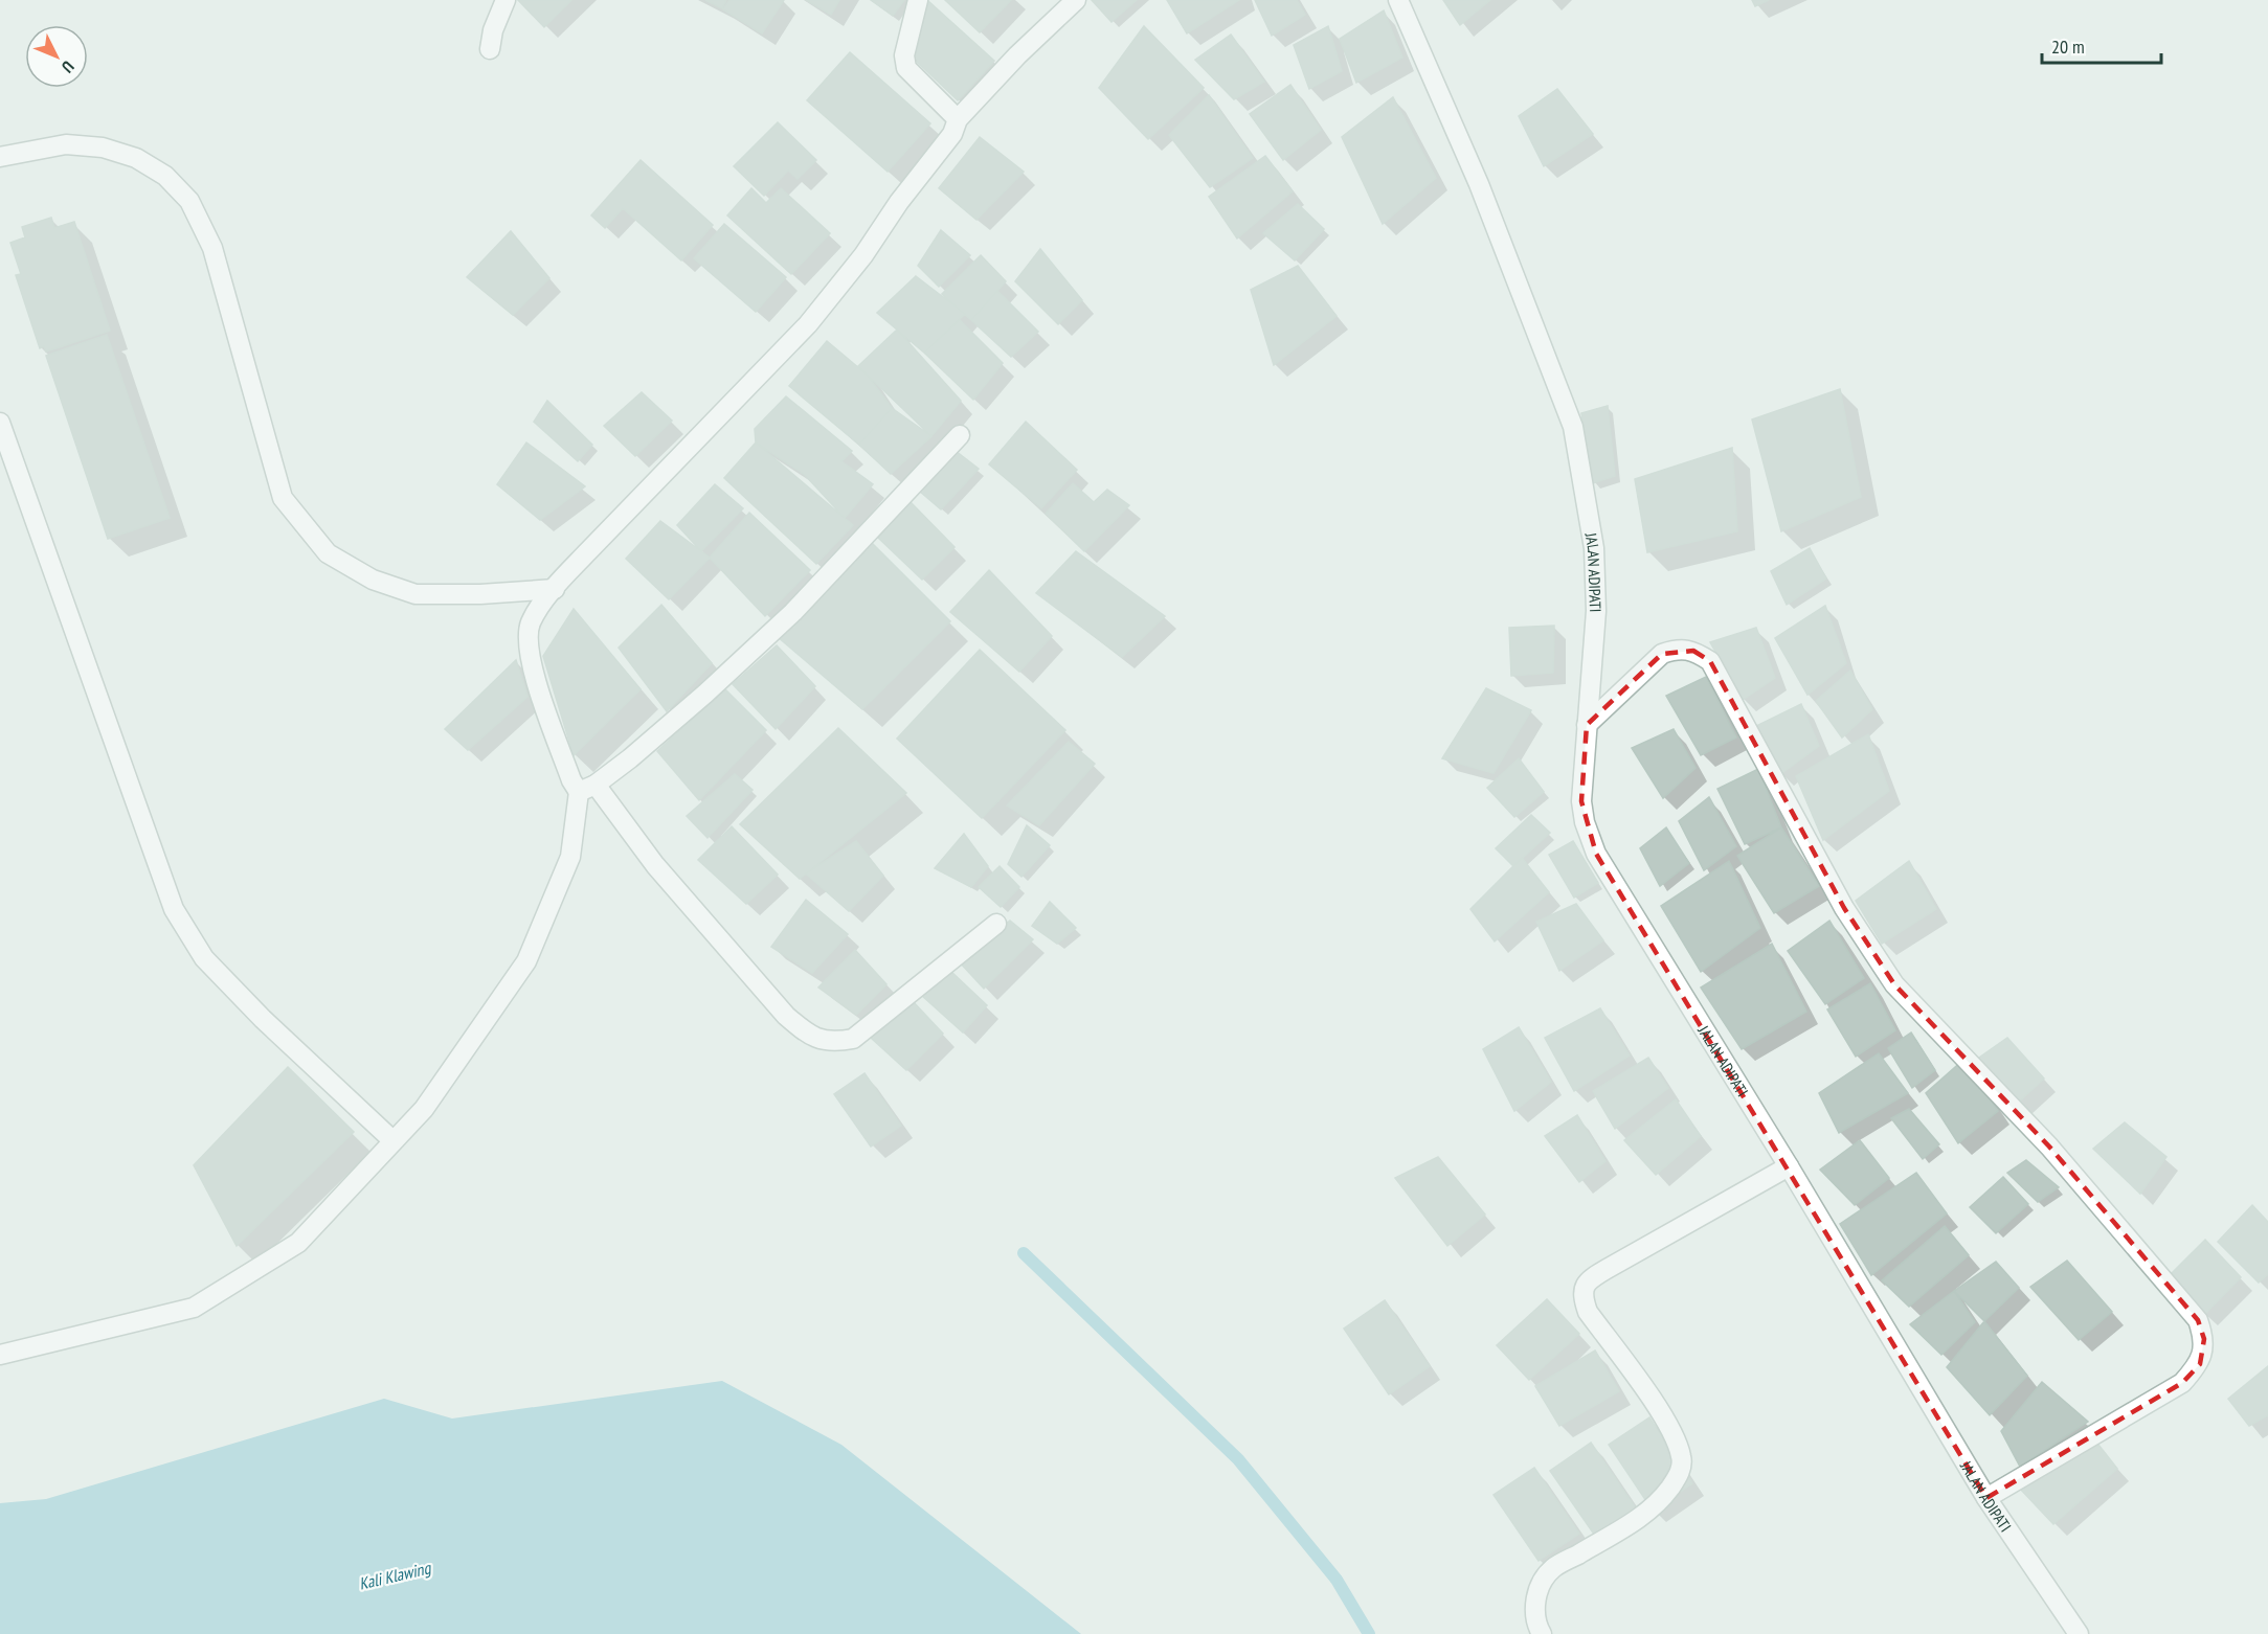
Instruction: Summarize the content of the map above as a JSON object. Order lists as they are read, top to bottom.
{
  "streets": {
    "street": ["JALAN ADIPATI"]
  },
  "water": ["Kali Klawing"],
  "scale_bar": "20 m",
  "north": "bottom right"
}
